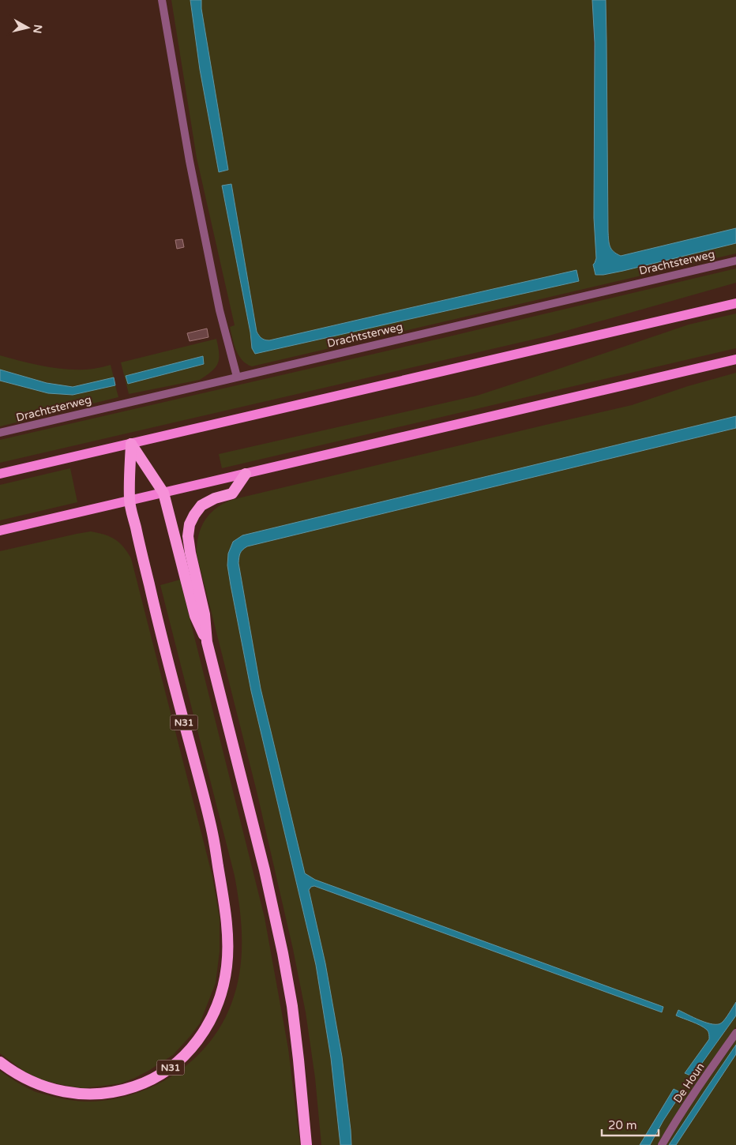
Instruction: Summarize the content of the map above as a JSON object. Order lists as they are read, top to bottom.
{
  "streets": {
    "highway": ["N31"],
    "street": ["Drachtsterweg", "De Houn"]
  },
  "scale_bar": "20 m",
  "north": "right"
}
